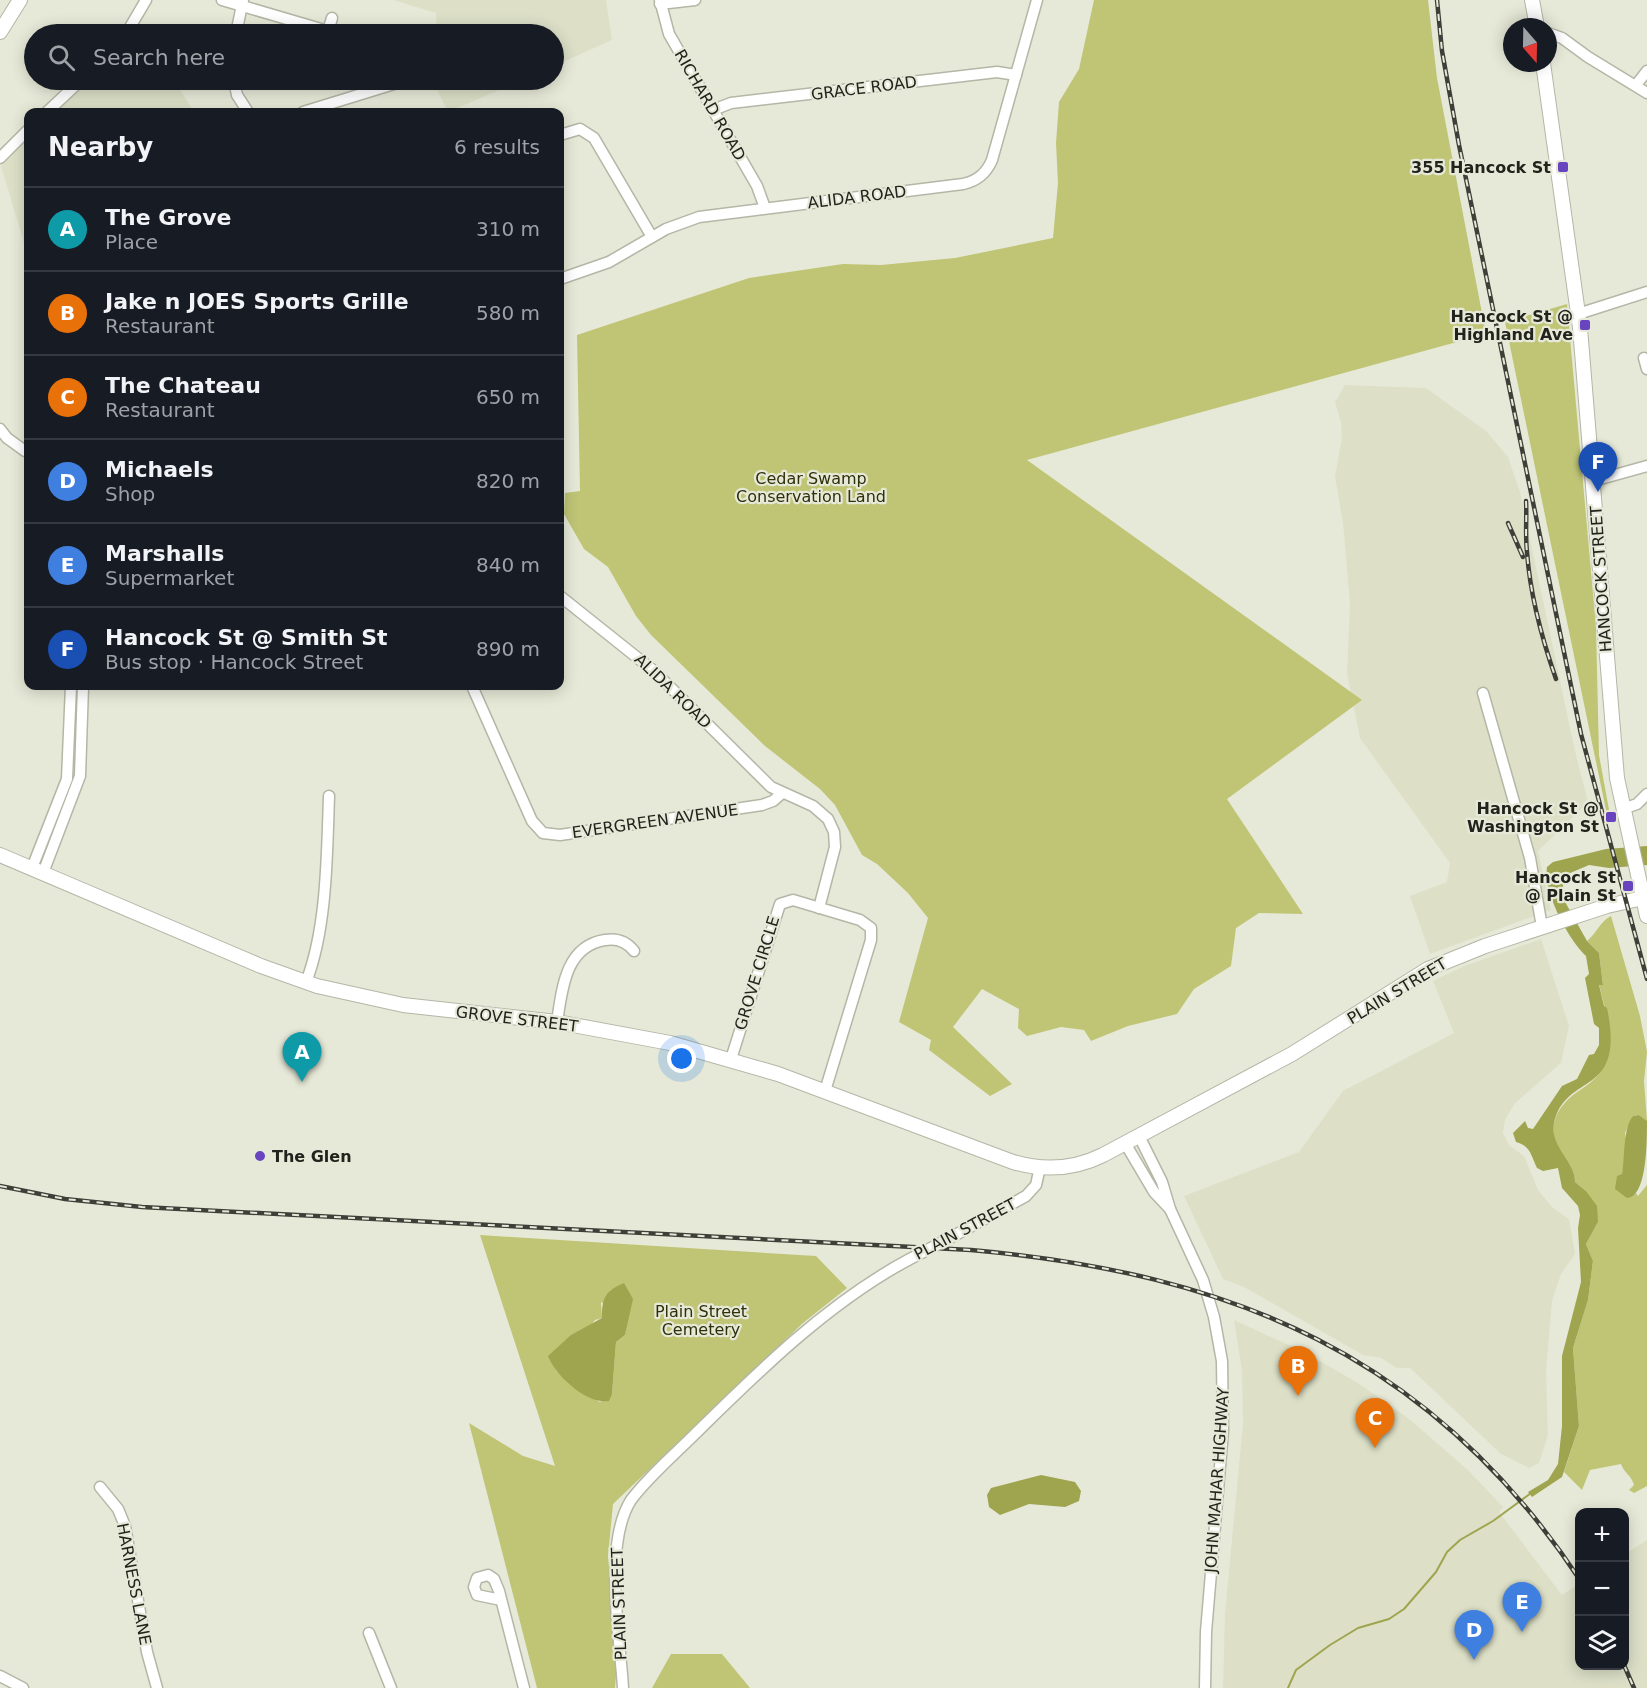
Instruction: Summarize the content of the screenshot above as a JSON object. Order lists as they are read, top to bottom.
{
  "streets": {
    "main road": ["HANCOCK STREET", "PLAIN STREET", "GROVE STREET"],
    "street": [
      "GRACE ROAD",
      "RICHARD ROAD",
      "ALIDA ROAD",
      "EVERGREEN AVENUE",
      "GROVE CIRCLE",
      "JOHN MAHAR HIGHWAY",
      "HARNESS LANE"
    ]
  },
  "crossings": [
    ["GRACE ROAD", "RICHARD ROAD"],
    ["GRACE ROAD", "ALIDA ROAD"],
    ["RICHARD ROAD", "ALIDA ROAD"],
    ["ALIDA ROAD", "EVERGREEN AVENUE"],
    ["HANCOCK STREET", "PLAIN STREET"],
    ["GROVE CIRCLE", "GROVE STREET"],
    ["PLAIN STREET", "GROVE STREET"],
    ["PLAIN STREET", "JOHN MAHAR HIGHWAY"]
  ],
  "parks": ["Cedar Swamp Conservation Land", "Plain Street Cemetery"],
  "places": {
    "transit": [
      "355 Hancock St",
      "Hancock St @ Highland Ave",
      "Hancock St @ Washington St",
      "Hancock St @ Plain St"
    ],
    "other": ["The Glen"]
  },
  "north": "bottom",
  "page": {
    "search": "Search here",
    "heading": ["Nearby", "6 results"],
    "list": [
      {
        "mark": "A",
        "name": "The Grove",
        "note": "Place",
        "value": "310 m"
      },
      {
        "mark": "B",
        "name": "Jake n JOES Sports Grille",
        "note": "Restaurant",
        "value": "580 m"
      },
      {
        "mark": "C",
        "name": "The Chateau",
        "note": "Restaurant",
        "value": "650 m"
      },
      {
        "mark": "D",
        "name": "Michaels",
        "note": "Shop",
        "value": "820 m"
      },
      {
        "mark": "E",
        "name": "Marshalls",
        "note": "Supermarket",
        "value": "840 m"
      },
      {
        "mark": "F",
        "name": "Hancock St @ Smith St",
        "note": "Bus stop · Hancock Street",
        "value": "890 m"
      }
    ],
    "pins": [
      "F",
      "A",
      "B",
      "C",
      "E",
      "D"
    ],
    "map_buttons": ["+", "−"]
  }
}
